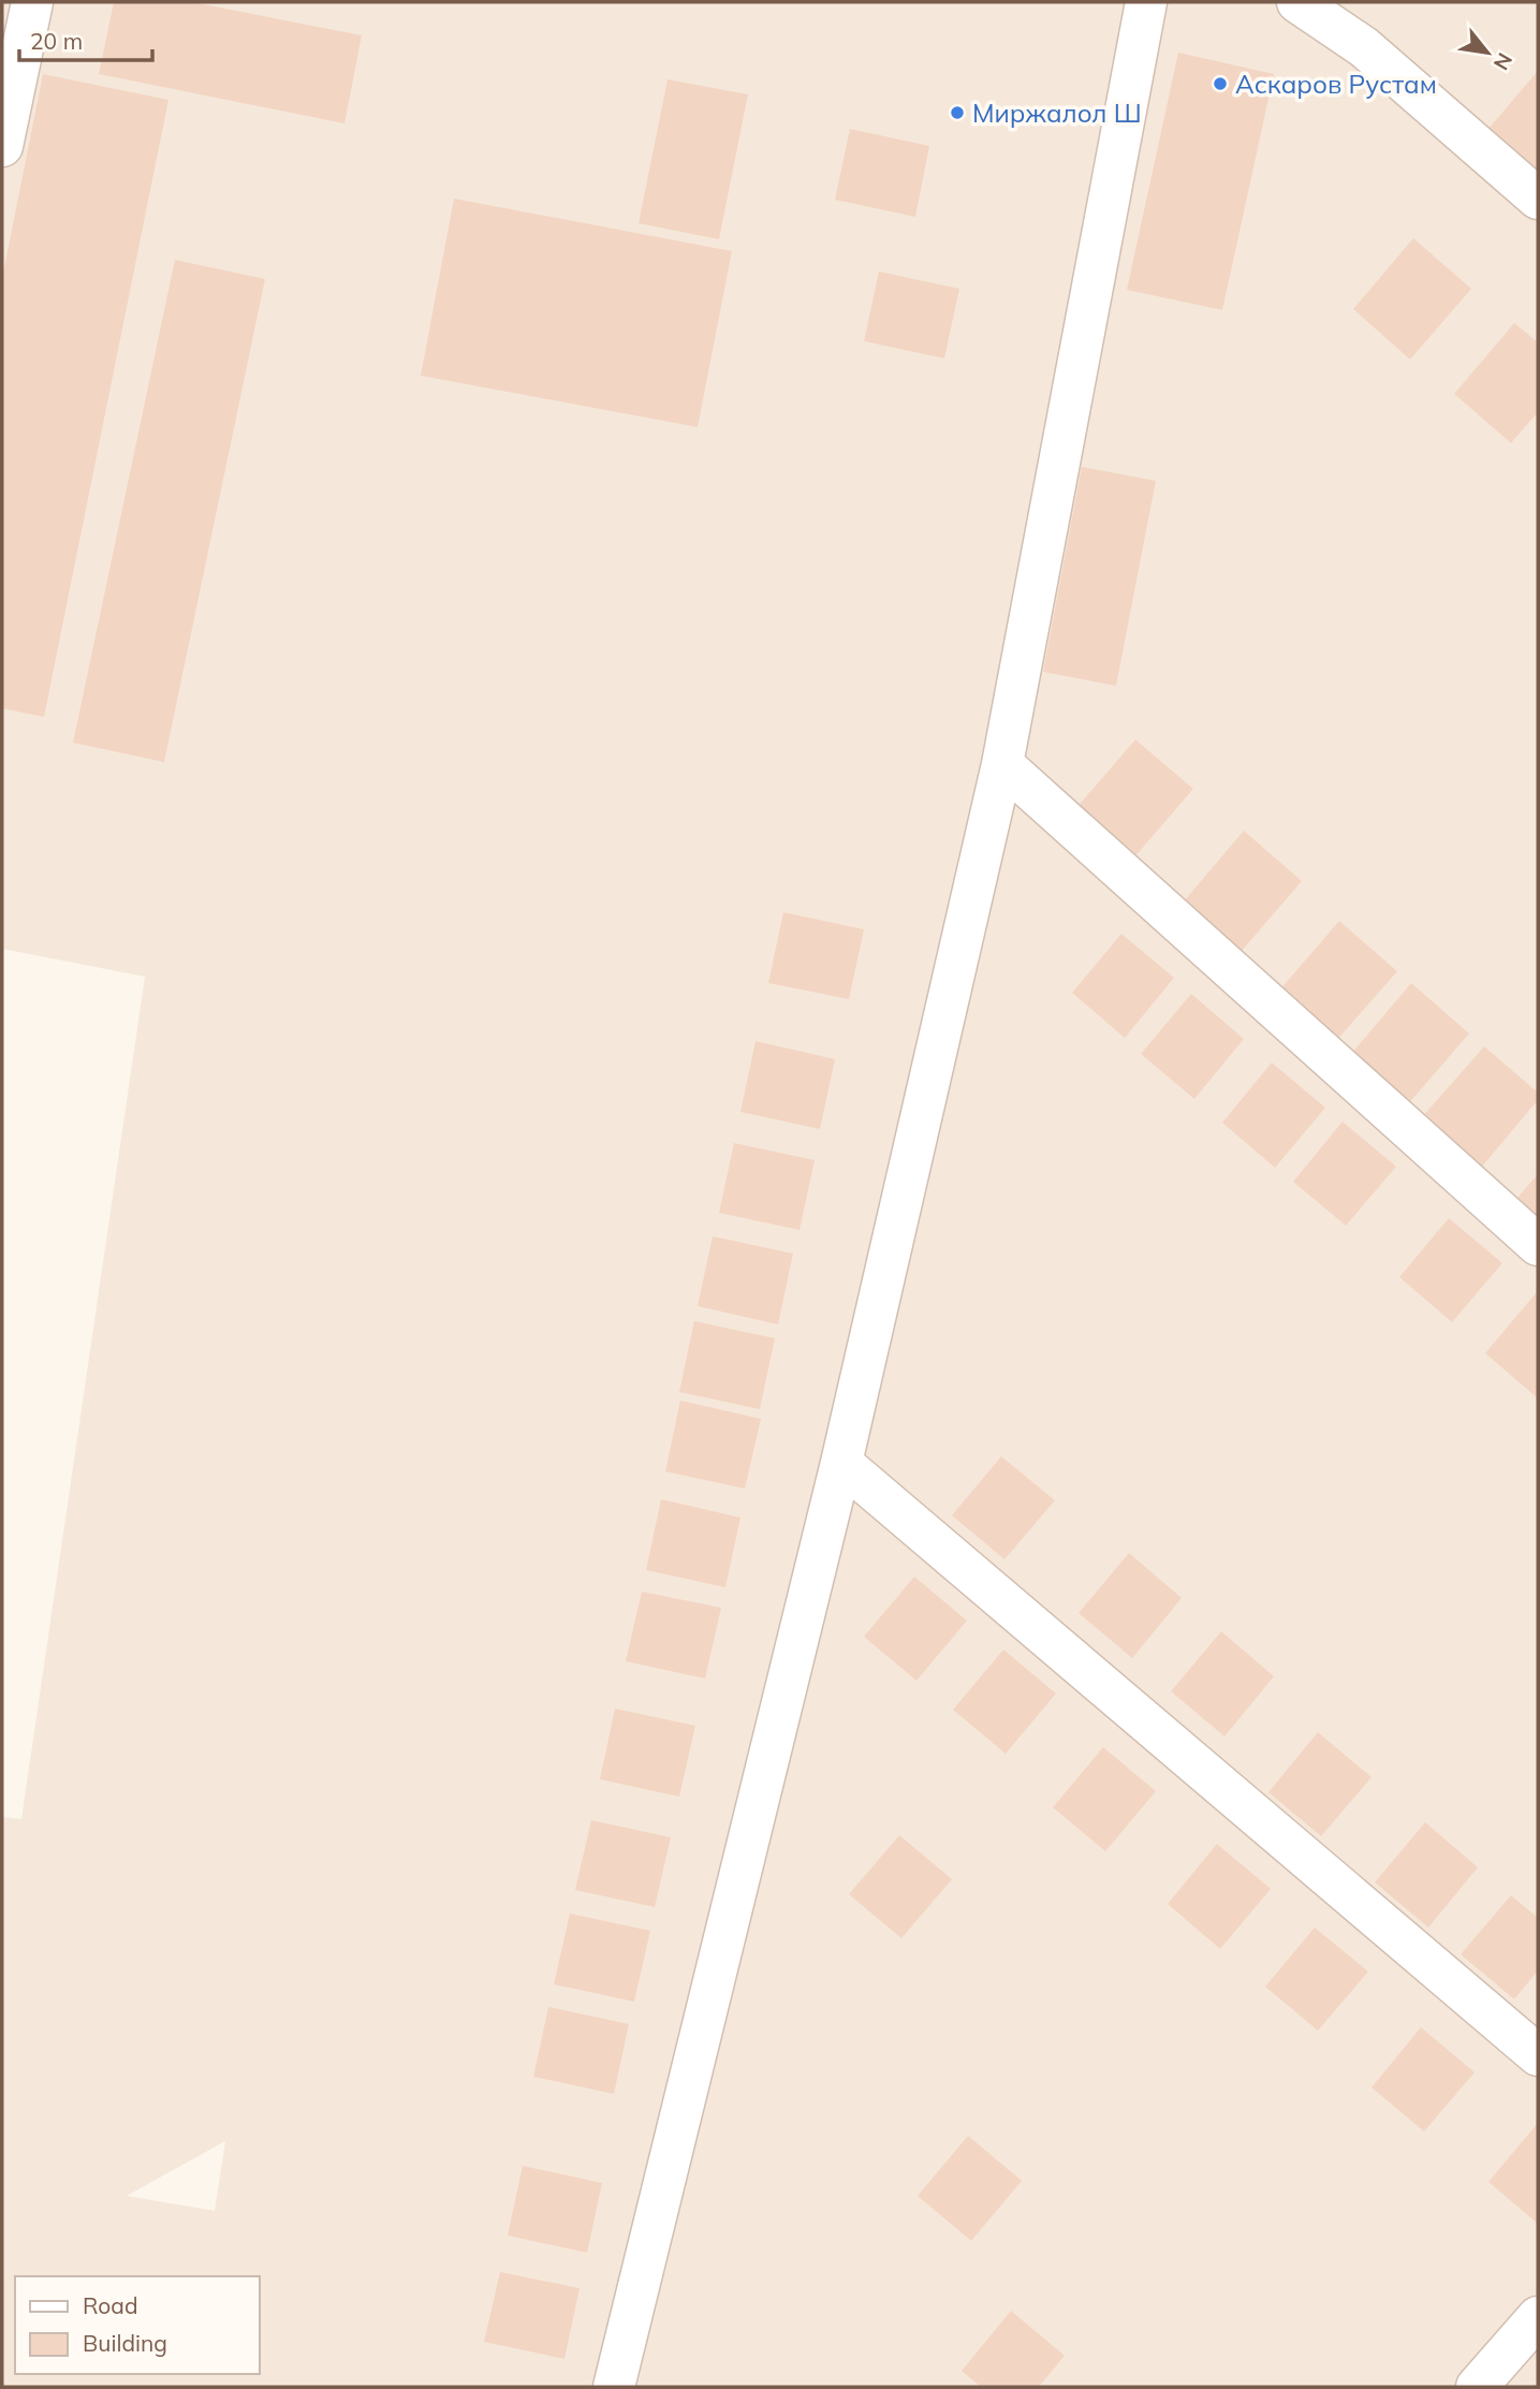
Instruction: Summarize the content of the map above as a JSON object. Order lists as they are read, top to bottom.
{
  "places": ["Аскаров Рустам", "Миржалол Ш"],
  "legend": ["Road", "Building"],
  "scale_bar": "20 m",
  "north": "bottom right"
}
